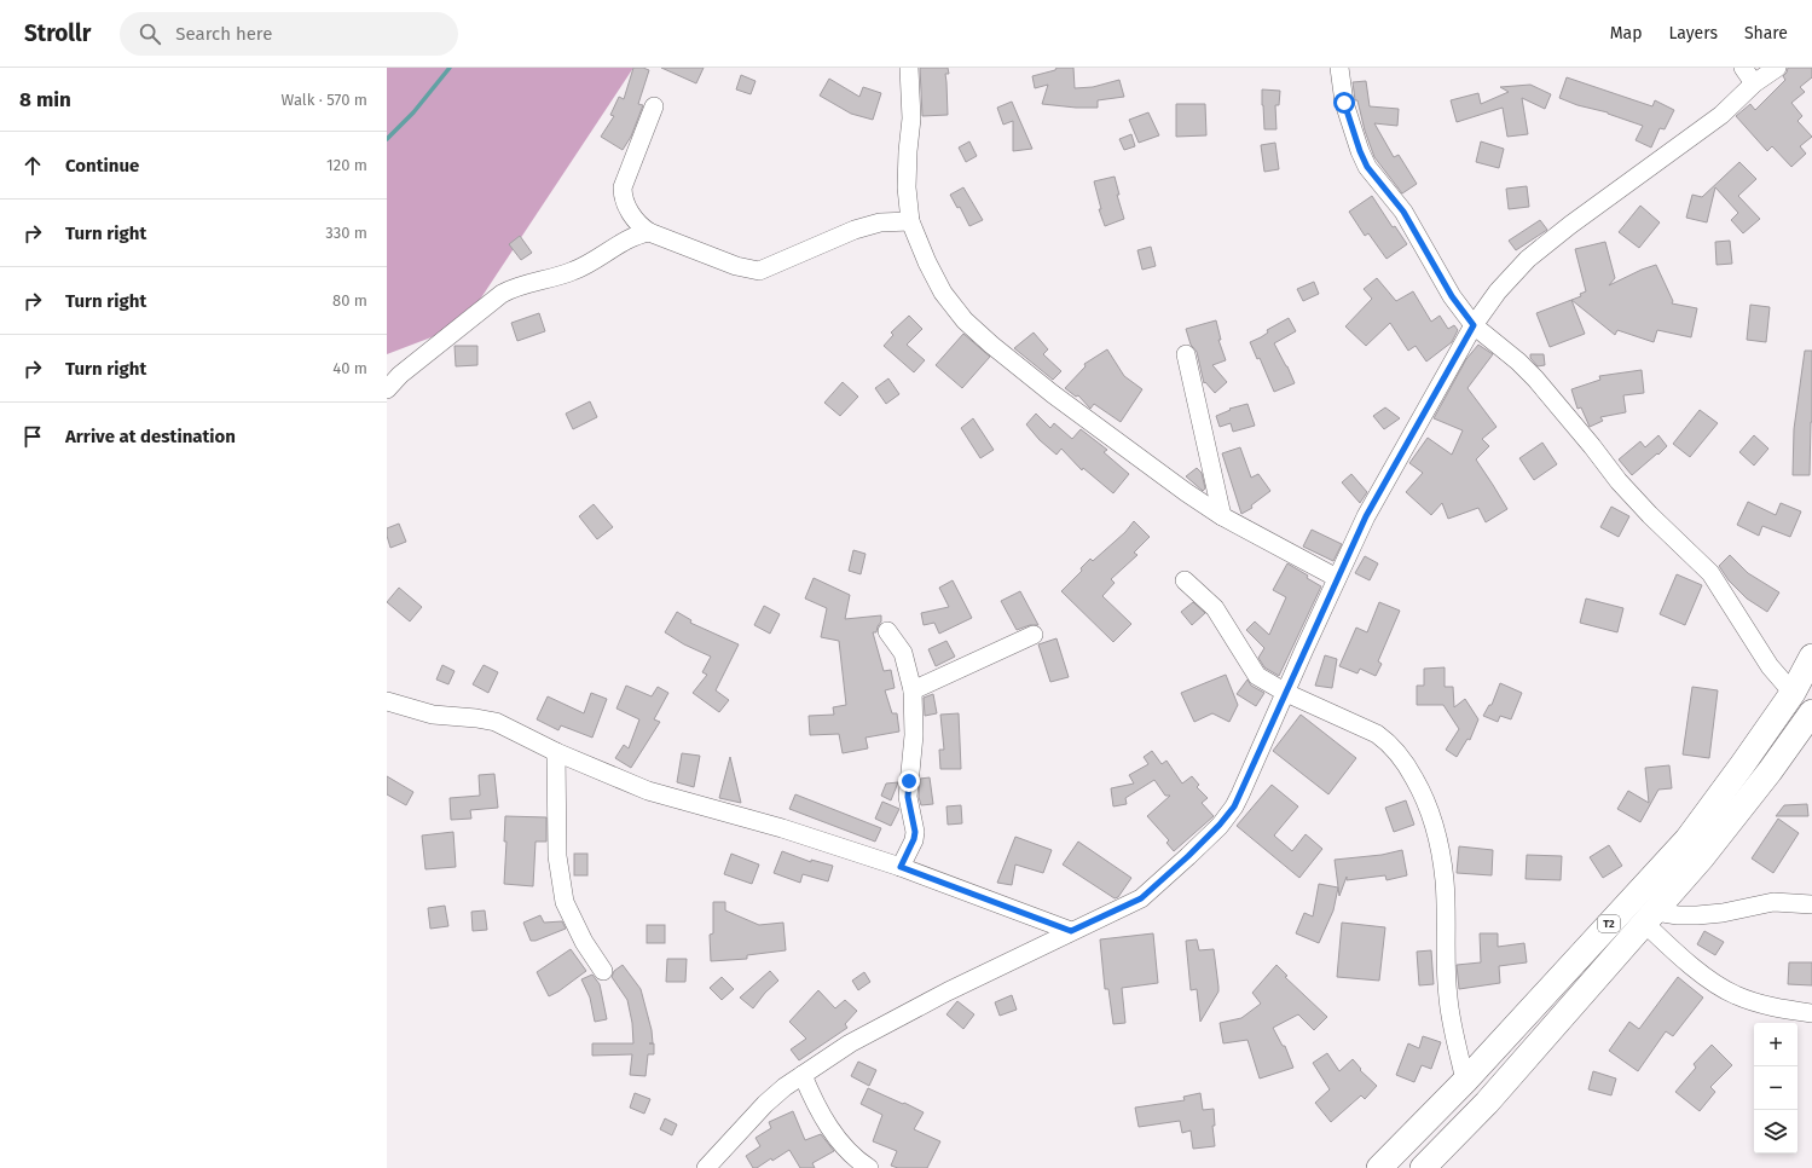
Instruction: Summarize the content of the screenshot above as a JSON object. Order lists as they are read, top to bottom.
{
  "streets": {
    "highway": ["T2"]
  },
  "page": {
    "header": "Strollr",
    "search": "Search here",
    "nav": ["Map", "Layers", "Share"],
    "heading": ["8 min", "Walk · 570 m"],
    "list": [
      ["Continue", "120 m"],
      ["Turn right", "330 m"],
      ["Turn right", "80 m"],
      ["Turn right", "40 m"],
      "Arrive at destination"
    ],
    "map_buttons": ["+", "−"]
  }
}
